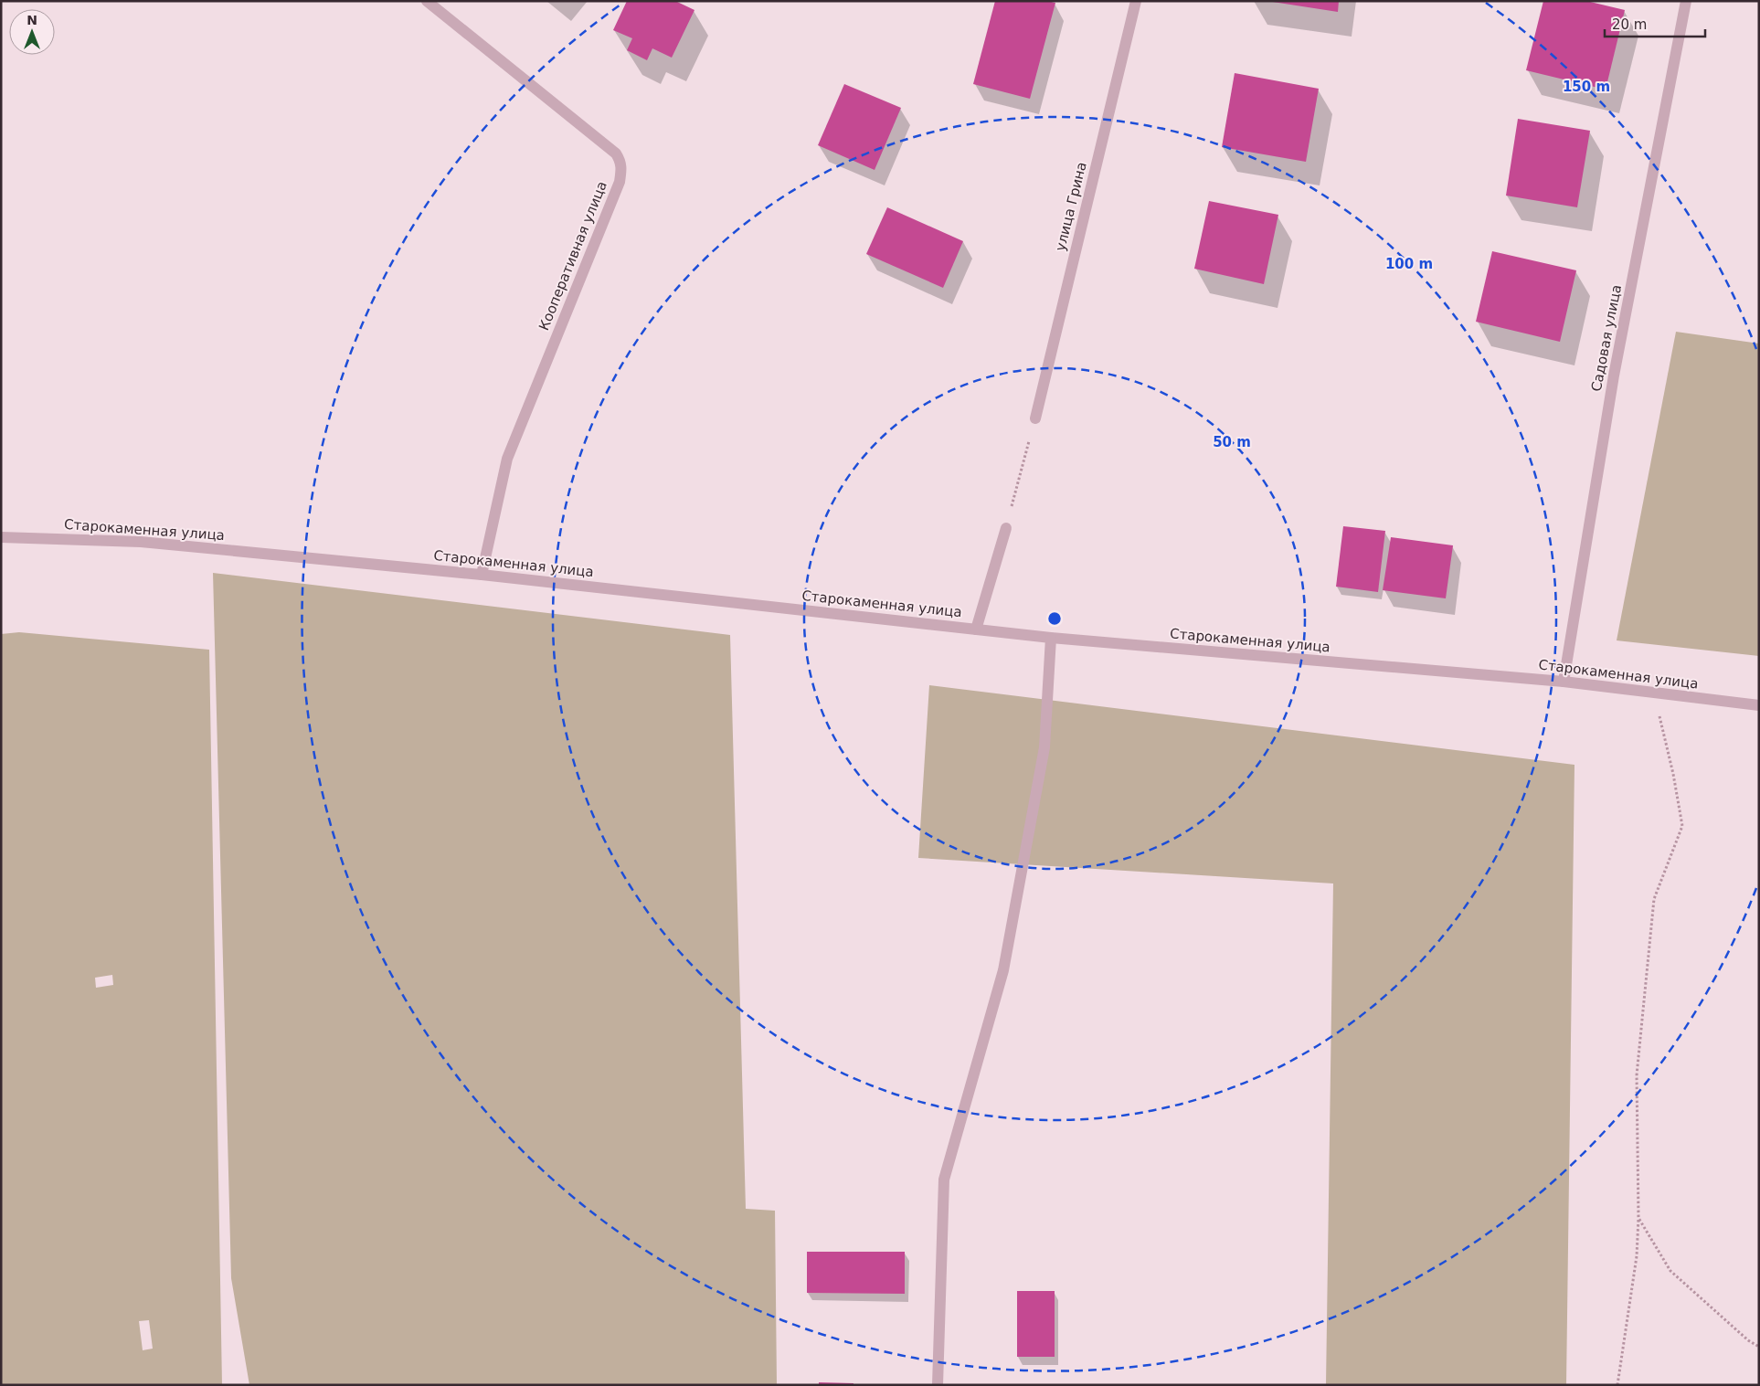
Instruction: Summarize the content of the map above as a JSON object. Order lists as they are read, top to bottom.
{
  "streets": {
    "street": [
      "улица Грина",
      "Кооперативная улица",
      "Садовая улица",
      "Старокаменная улица"
    ]
  },
  "crossings": [
    ["Кооперативная улица", "Старокаменная улица"],
    ["Садовая улица", "Старокаменная улица"]
  ],
  "scale_bar": "20 m",
  "north": "top",
  "rings": ["150 m", "100 m", "50 m"]
}
